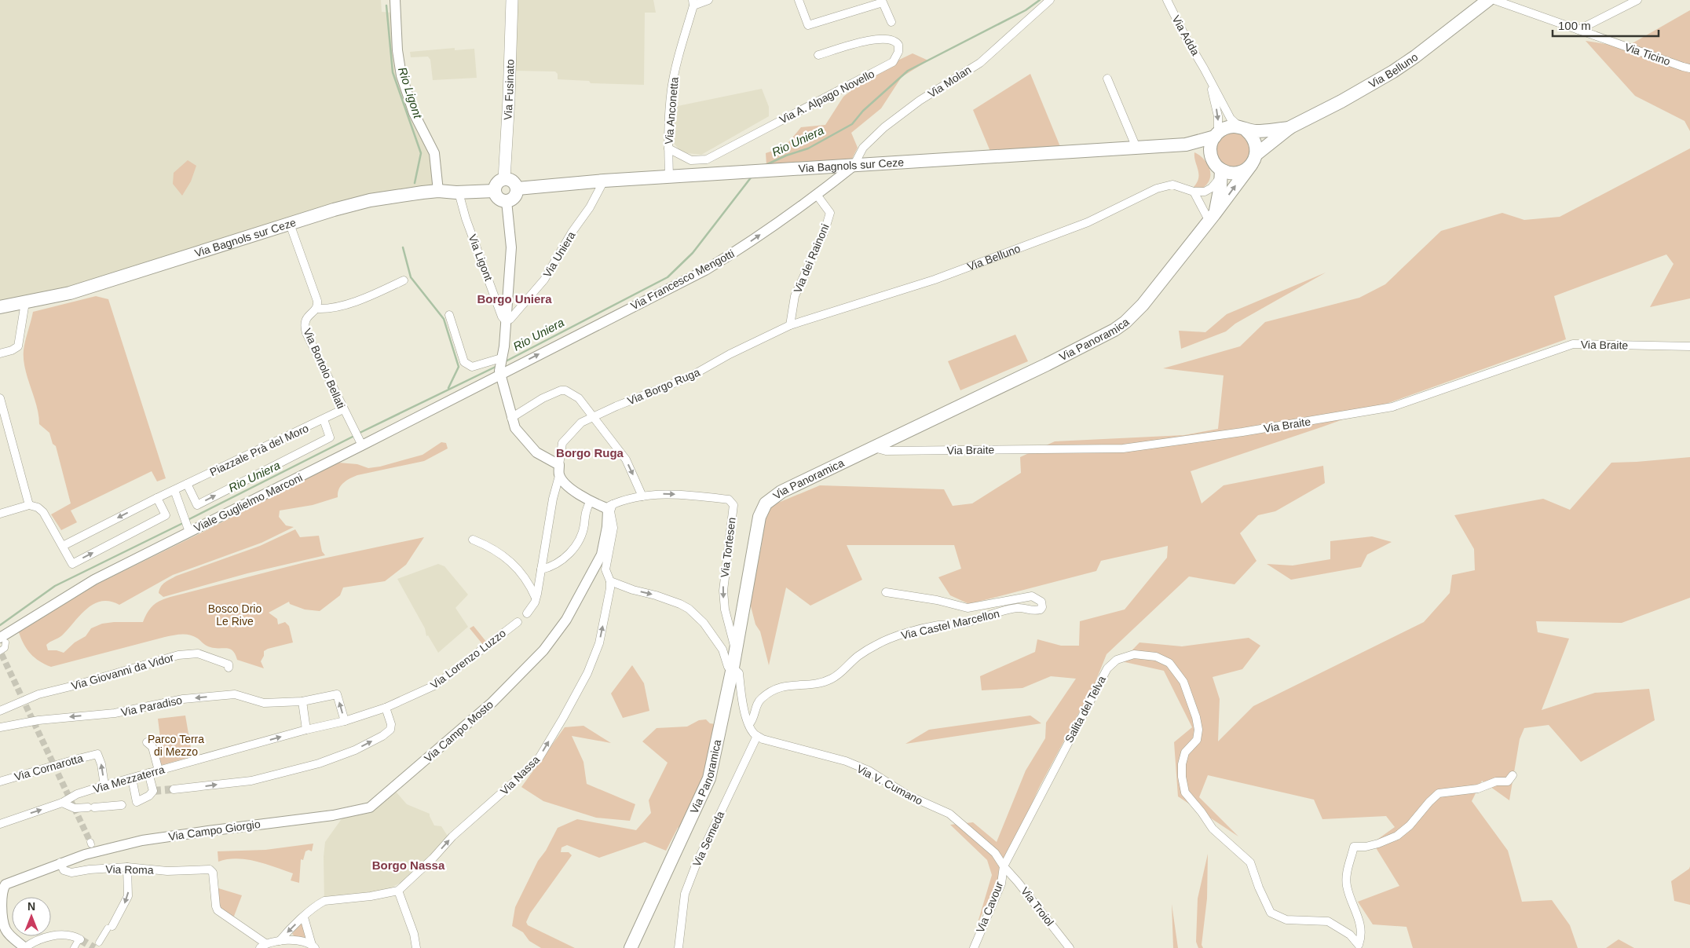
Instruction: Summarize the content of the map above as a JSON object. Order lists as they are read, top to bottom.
{
  "streets": {
    "main road": [
      "Via Belluno",
      "Via Fusinato",
      "Via Bagnols sur Ceze",
      "Via Panoramica"
    ],
    "street": [
      "Via Adda",
      "Via Ticino",
      "Via Molan",
      "Via A. Alpago Novello",
      "Via Anconetta",
      "Via Uniera",
      "Via Ligont",
      "Via dei Rainoni",
      "Via Francesco Mengotti",
      "Via Braite",
      "Via Bortolo Bellati",
      "Via Borgo Ruga",
      "Piazzale Prà del Moro",
      "Viale Guglielmo Marconi",
      "Via Tortesen",
      "Via Castel Marcellon",
      "Via Lorenzo Luzzo",
      "Via Giovanni da Vidor",
      "Via Paradiso",
      "Salita del Telva",
      "Via Campo Mosto",
      "Via Cornarotta",
      "Via Nassa",
      "Via Mezzaterra",
      "Via V. Cumano",
      "Via Campo Giorgio",
      "Via Semeda",
      "Via Roma",
      "Via Troiol",
      "Via Cavour"
    ]
  },
  "crossings": [
    ["Via Adda", "Via Belluno"],
    ["Via Adda", "Via Bagnols sur Ceze"],
    ["Via Adda", "Via Panoramica"],
    ["Via Belluno", "Via Bagnols sur Ceze"],
    ["Via Belluno", "Via dei Rainoni"],
    ["Via Belluno", "Via Panoramica"],
    ["Via Belluno", "Via Borgo Ruga"],
    ["Via Molan", "Via Bagnols sur Ceze"],
    ["Via Molan", "Via Francesco Mengotti"],
    ["Via Fusinato", "Via Bagnols sur Ceze"],
    ["Via A. Alpago Novello", "Via Anconetta"],
    ["Via Anconetta", "Via Bagnols sur Ceze"],
    ["Via Bagnols sur Ceze", "Via Uniera"],
    ["Via Bagnols sur Ceze", "Via Ligont"],
    ["Via Bagnols sur Ceze", "Via Francesco Mengotti"],
    ["Via Bagnols sur Ceze", "Via Panoramica"],
    ["Via Uniera", "Via Ligont"],
    ["Via dei Rainoni", "Via Francesco Mengotti"],
    ["Via dei Rainoni", "Via Borgo Ruga"],
    ["Via Francesco Mengotti", "Viale Guglielmo Marconi"],
    ["Via Panoramica", "Via Braite"],
    ["Via Panoramica", "Via Tortesen"],
    ["Via Bortolo Bellati", "Piazzale Prà del Moro"],
    ["Via Bortolo Bellati", "Viale Guglielmo Marconi"],
    ["Via Tortesen", "Via Campo Mosto"],
    ["Via Tortesen", "Via Nassa"],
    ["Via Lorenzo Luzzo", "Via Paradiso"],
    ["Via Lorenzo Luzzo", "Via Mezzaterra"],
    ["Via Paradiso", "Via Mezzaterra"],
    ["Salita del Telva", "Via V. Cumano"],
    ["Salita del Telva", "Via Troiol"],
    ["Salita del Telva", "Via Cavour"],
    ["Via Campo Mosto", "Via Nassa"],
    ["Via Campo Mosto", "Via Campo Giorgio"],
    ["Via Cornarotta", "Via Mezzaterra"],
    ["Via V. Cumano", "Via Semeda"],
    ["Via V. Cumano", "Via Troiol"],
    ["Via V. Cumano", "Via Cavour"],
    ["Via Campo Giorgio", "Via Roma"],
    ["Via Troiol", "Via Cavour"]
  ],
  "one_way": ["Via Francesco Mengotti", "Via Paradiso", "Via Nassa"],
  "districts": ["Borgo Uniera", "Borgo Ruga", "Borgo Nassa"],
  "water": ["Rio Ligont", "Rio Uniera"],
  "parks": ["Bosco Drio Le Rive", "Parco Terra di Mezzo"],
  "scale_bar": "100 m",
  "north": "top"
}
